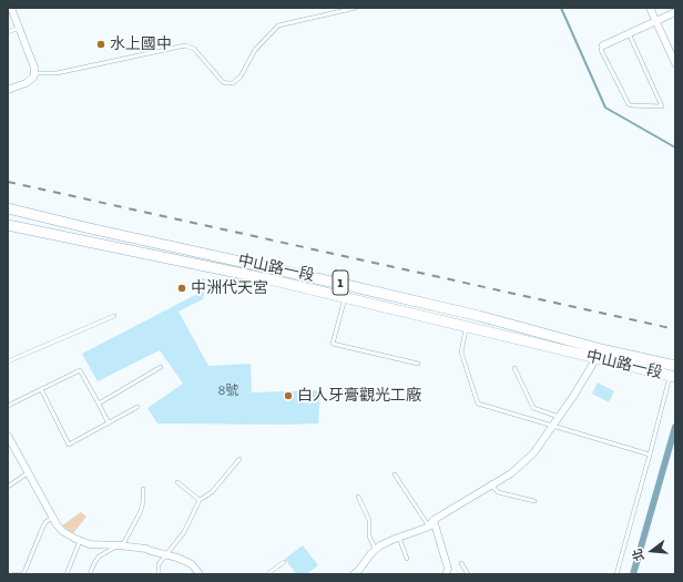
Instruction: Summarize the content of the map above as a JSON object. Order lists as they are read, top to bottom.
{
  "streets": {
    "main road": ["中山路一段", "1"]
  },
  "places": ["水上國中", "中洲代天宮", "白人牙膏觀光工廠"],
  "house_numbers": ["8號"],
  "north": "left"
}
